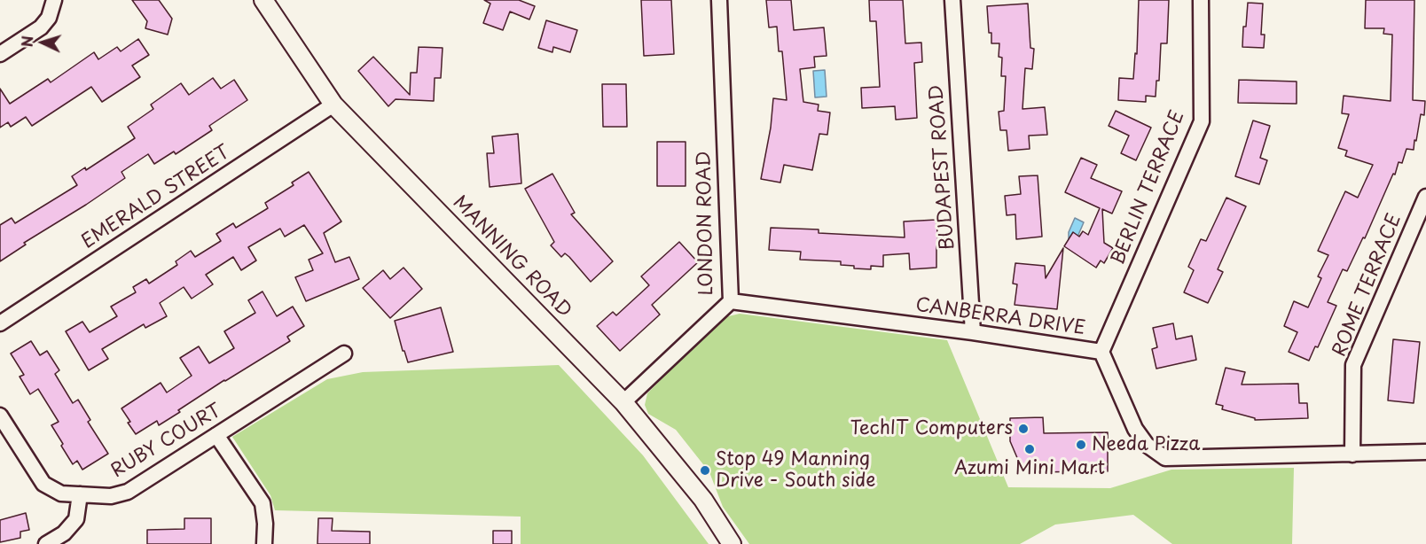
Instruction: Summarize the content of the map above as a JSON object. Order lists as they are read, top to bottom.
{
  "streets": {
    "street": [
      "BUDAPEST ROAD",
      "BERLIN TERRACE",
      "EMERALD STREET",
      "LONDON ROAD",
      "MANNING ROAD",
      "ROME TERRACE",
      "CANBERRA DRIVE",
      "RUBY COURT"
    ]
  },
  "crossings": [
    ["BUDAPEST ROAD", "CANBERRA DRIVE"],
    ["BERLIN TERRACE", "CANBERRA DRIVE"],
    ["EMERALD STREET", "MANNING ROAD"],
    ["LONDON ROAD", "MANNING ROAD"],
    ["LONDON ROAD", "CANBERRA DRIVE"],
    ["ROME TERRACE", "CANBERRA DRIVE"]
  ],
  "places": [
    "TechIT Computers",
    "Needa Pizza",
    "Azumi Mini Mart",
    "Stop 49 Manning Drive - South side"
  ],
  "north": "left"
}
